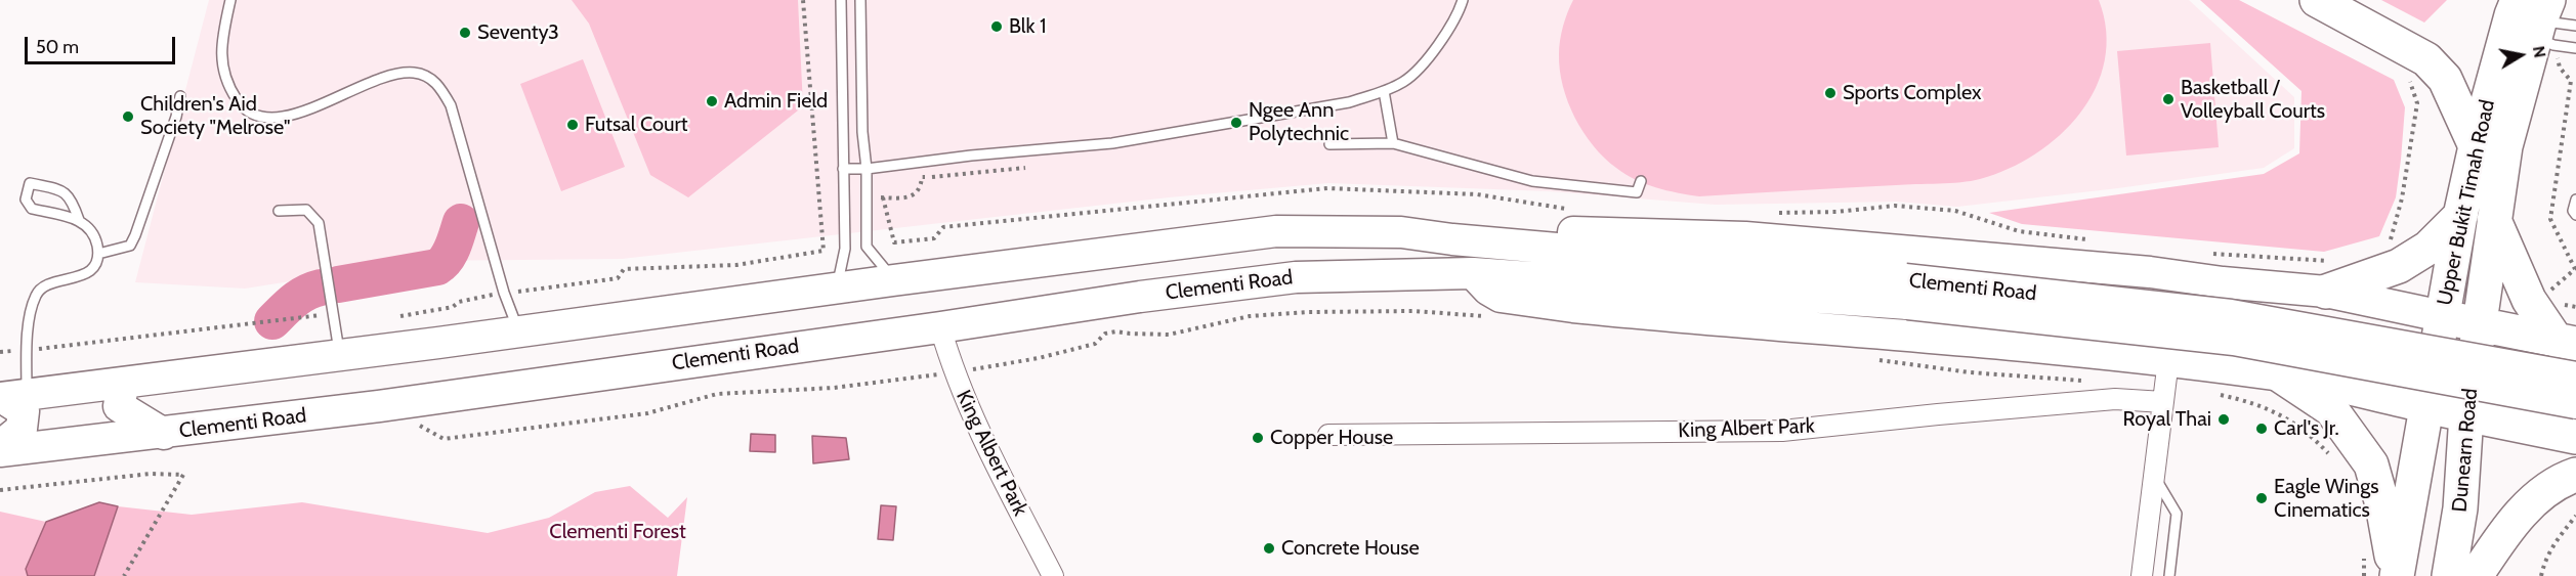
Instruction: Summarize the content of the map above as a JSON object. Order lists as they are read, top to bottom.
{
  "streets": {
    "highway": ["Upper Bukit Timah Road", "Dunearn Road"],
    "main road": ["Clementi Road"],
    "street": ["King Albert Park"]
  },
  "crossings": [
    ["Upper Bukit Timah Road", "Clementi Road"],
    ["Upper Bukit Timah Road", "Dunearn Road"],
    ["Clementi Road", "King Albert Park"]
  ],
  "parks": ["Clementi Forest"],
  "places": [
    "Blk 1",
    "Seventy3",
    "Sports Complex",
    "Basketball / Volleyball Courts",
    "Admin Field",
    "Children's Aid Society \"Melrose\"",
    "Ngee Ann Polytechnic",
    "Futsal Court",
    "Royal Thai",
    "Carl's Jr.",
    "Copper House",
    "Eagle Wings Cinematics",
    "Concrete House"
  ],
  "scale_bar": "50 m",
  "north": "right"
}
